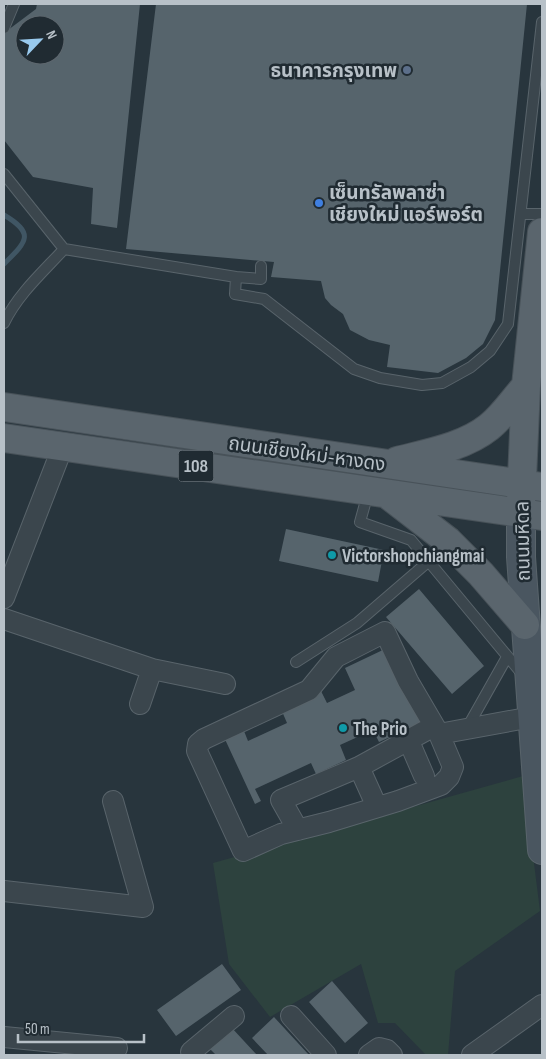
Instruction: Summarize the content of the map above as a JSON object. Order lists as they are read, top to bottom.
{
  "streets": {
    "main road": ["ถนนเชียงใหม่-หางดง", "108", "ถนนมหิดล"]
  },
  "crossings": [
    ["ถนนเชียงใหม่-หางดง", "ถนนมหิดล"]
  ],
  "places": [
    "ธนาคารกรุงเทพ",
    "เซ็นทรัลพลาซ่า เชียงใหม่ แอร์พอร์ต",
    "Victorshopchiangmai",
    "The Prio"
  ],
  "scale_bar": "50 m",
  "north": "top right"
}
